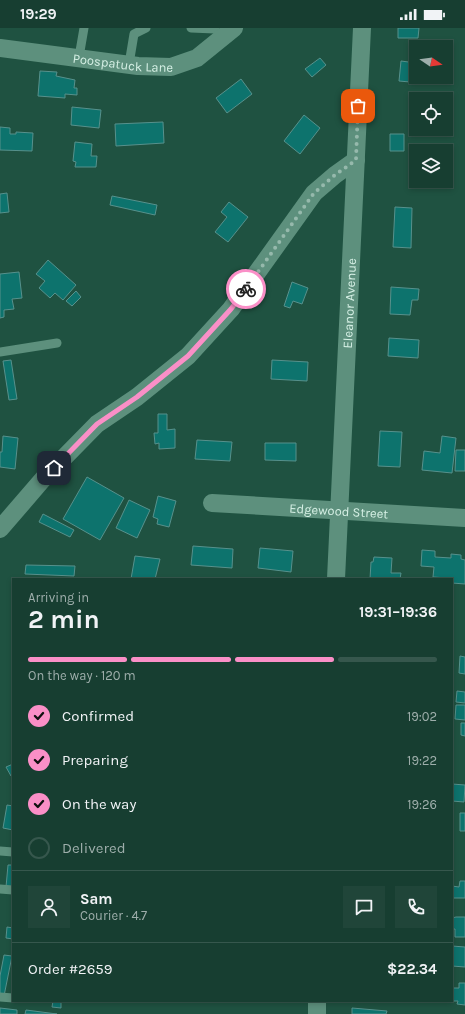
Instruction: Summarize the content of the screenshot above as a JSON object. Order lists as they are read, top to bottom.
{
  "streets": {
    "street": ["Poospatuck Lane", "Eleanor Avenue", "Edgewood Street"]
  },
  "crossings": [
    ["Eleanor Avenue", "Edgewood Street"]
  ],
  "north": "right",
  "page": {
    "status": "19:29",
    "heading": ["2 min", "Arriving in", "19:31–19:36"],
    "panel": [
      "Sam",
      "Courier · 4.7",
      "Order #2659",
      "$22.34"
    ],
    "bar": "On the way · 120 m",
    "list": [
      ["Confirmed", "19:02"],
      ["Preparing", "19:22"],
      ["On the way", "19:26"],
      "Delivered"
    ]
  }
}
